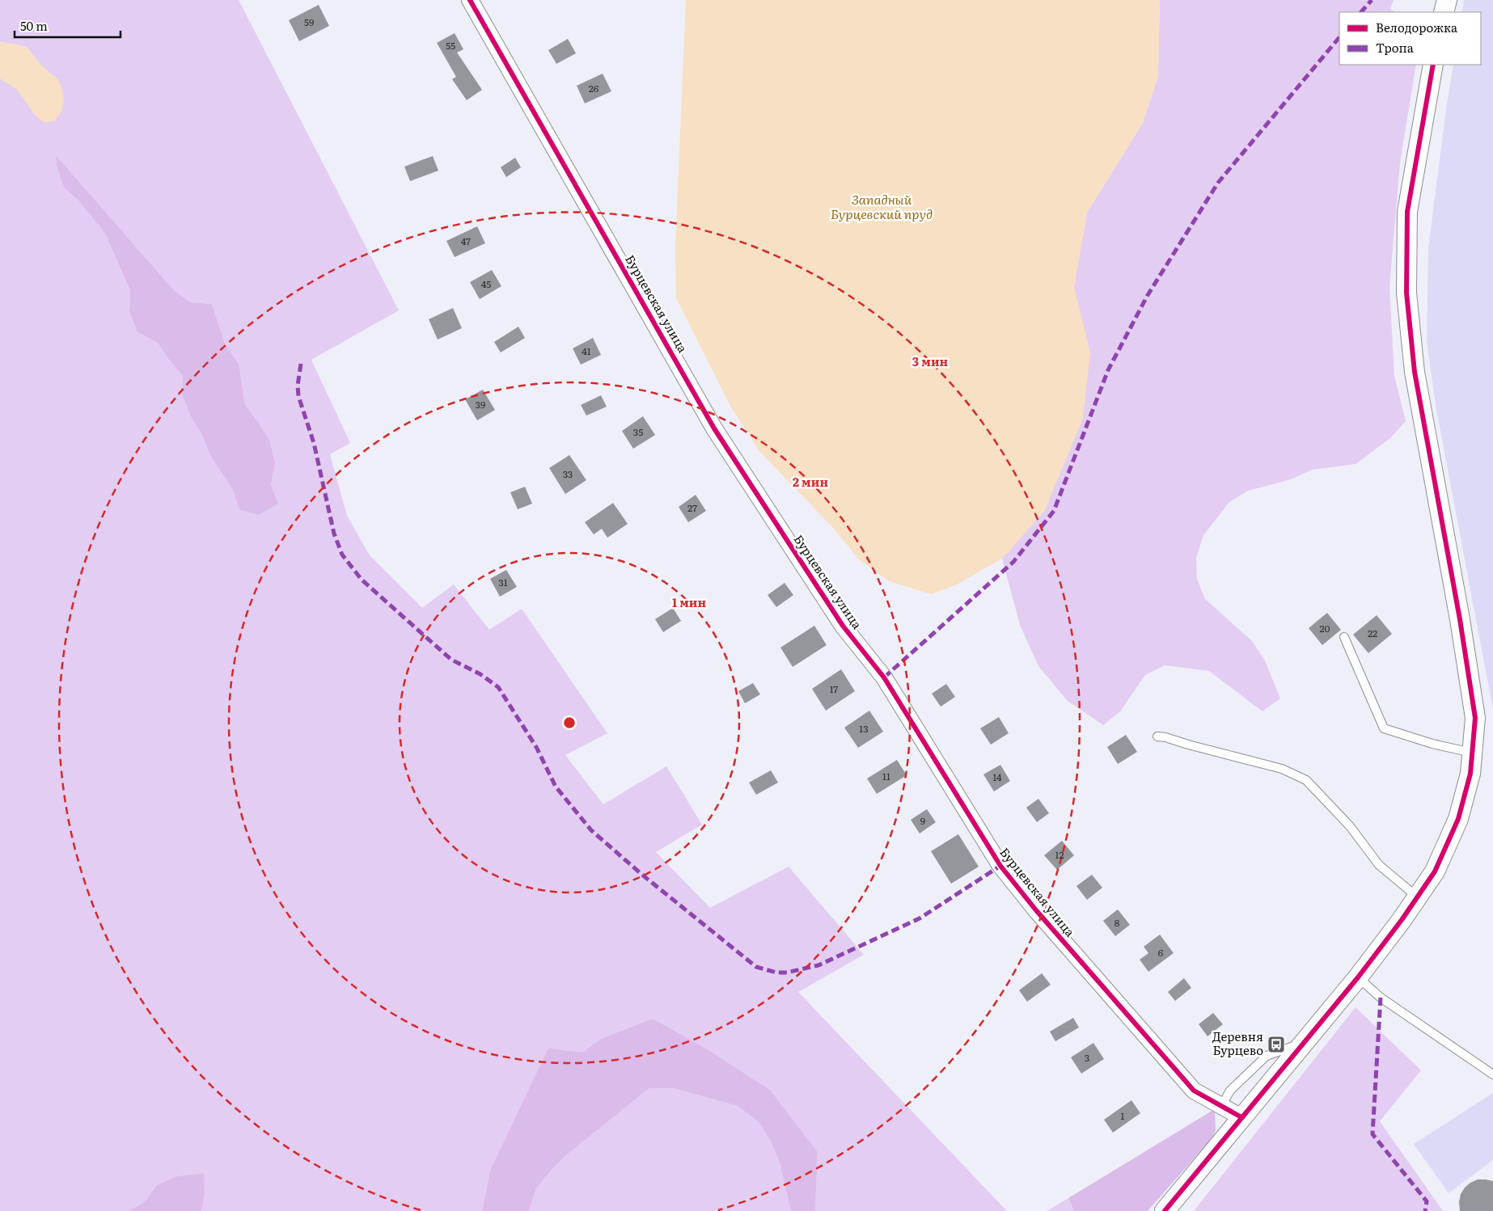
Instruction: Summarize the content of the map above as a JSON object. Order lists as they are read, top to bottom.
{
  "streets": {
    "street": ["Бурцевская улица"]
  },
  "water": ["Западный Бурцевский пруд"],
  "places": {
    "bus stop": ["Деревня Бурцево"]
  },
  "house_numbers": [
    "59",
    "55",
    "26",
    "47",
    "45",
    "41",
    "39",
    "35",
    "33",
    "27",
    "31",
    "20",
    "22",
    "17",
    "13",
    "11",
    "14",
    "9",
    "12",
    "8",
    "6",
    "3",
    "1"
  ],
  "legend": ["Велодорожка", "Тропа"],
  "scale_bar": "50 m",
  "rings": ["3 мин", "2 мин", "1 мин"]
}
